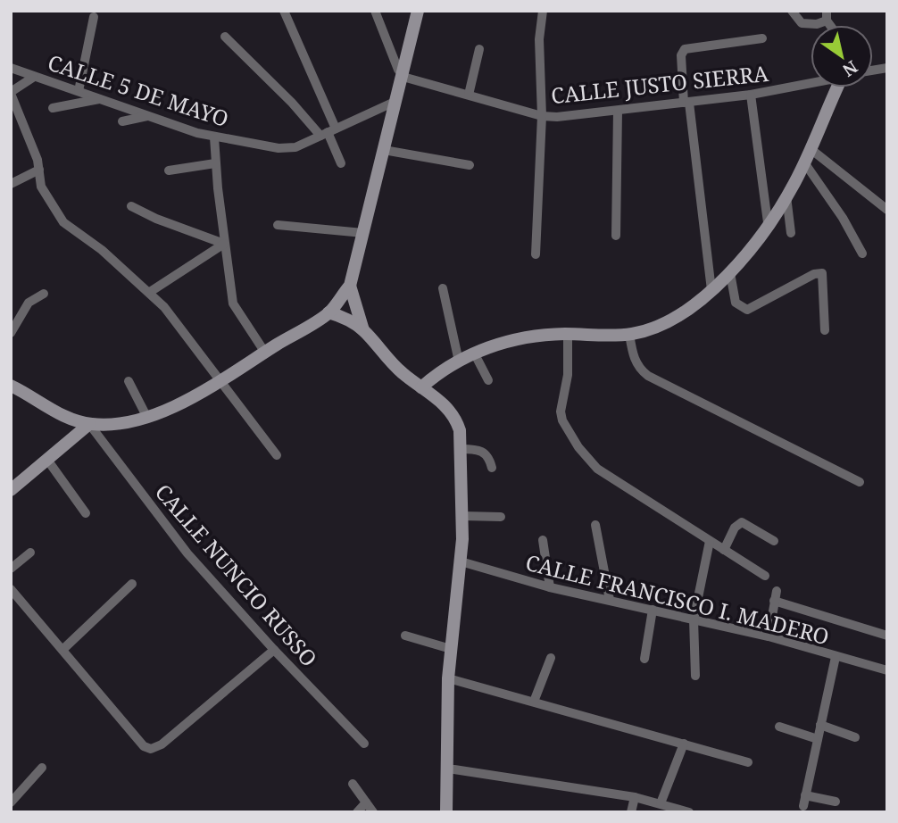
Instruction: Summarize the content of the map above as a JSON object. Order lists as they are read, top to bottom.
{
  "streets": {
    "street": [
      "CALLE JUSTO SIERRA",
      "CALLE 5 DE MAYO",
      "CALLE NUNCIO RUSSO",
      "CALLE FRANCISCO I. MADERO"
    ]
  },
  "north": "bottom right"
}
